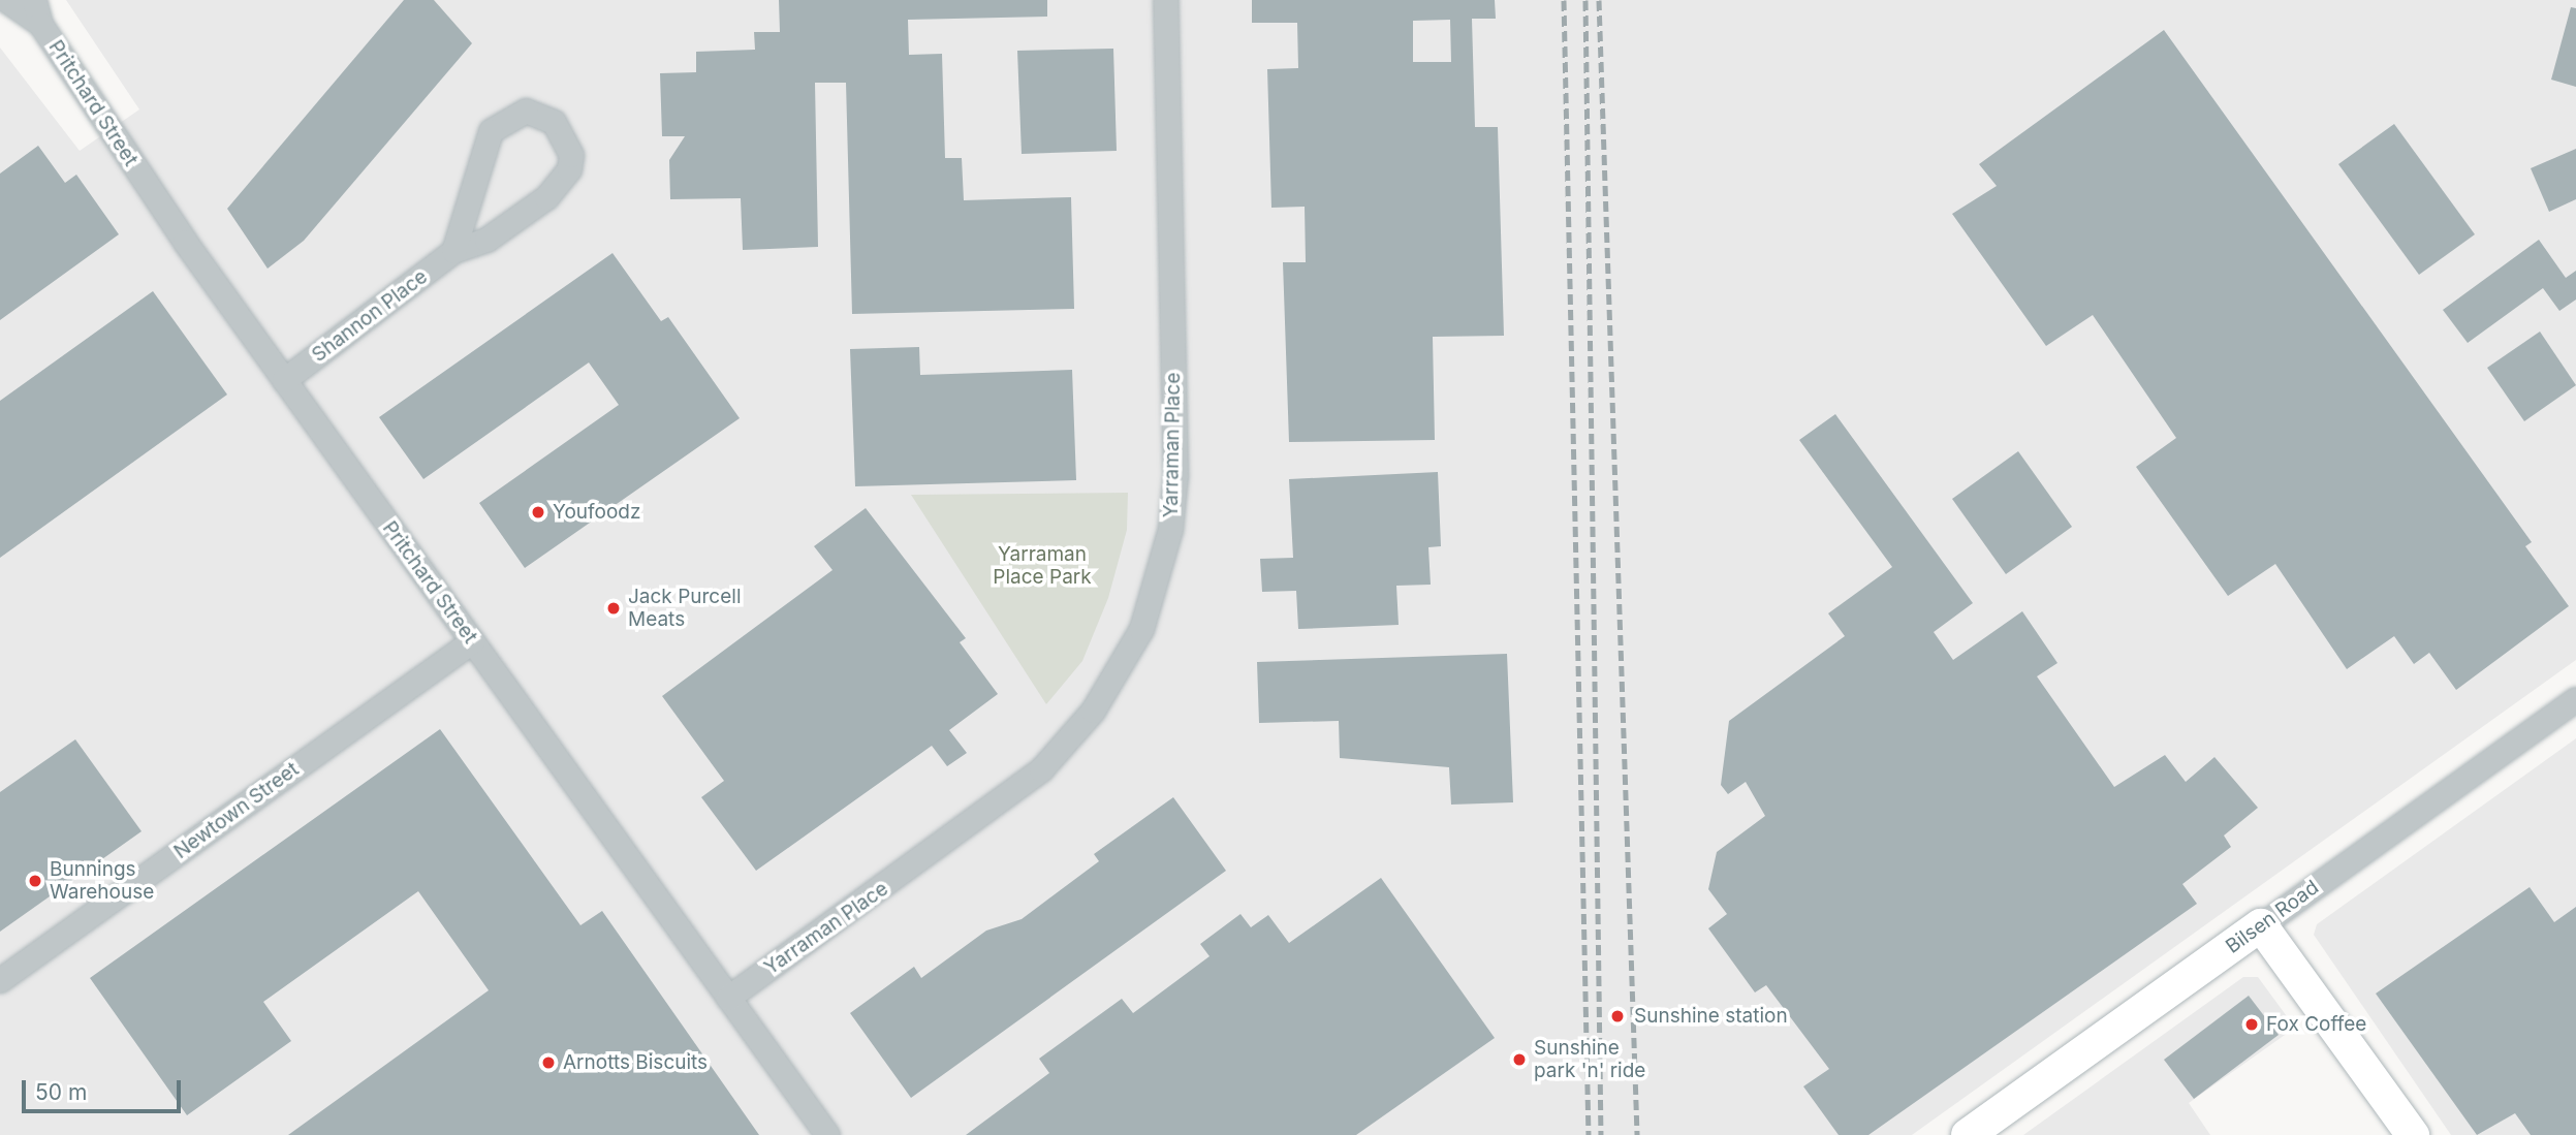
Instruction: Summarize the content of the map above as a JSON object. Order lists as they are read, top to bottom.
{
  "streets": {
    "street": [
      "Pritchard Street",
      "Shannon Place",
      "Yarraman Place",
      "Newtown Street",
      "Bilsen Road"
    ]
  },
  "crossings": [
    ["Pritchard Street", "Shannon Place"],
    ["Pritchard Street", "Yarraman Place"],
    ["Pritchard Street", "Newtown Street"]
  ],
  "parks": ["Yarraman Place Park"],
  "places": [
    "Youfoodz",
    "Jack Purcell Meats",
    "Bunnings Warehouse",
    "Sunshine station",
    "Fox Coffee",
    "Sunshine park 'n' ride",
    "Arnotts Biscuits"
  ],
  "scale_bar": "50 m"
}
